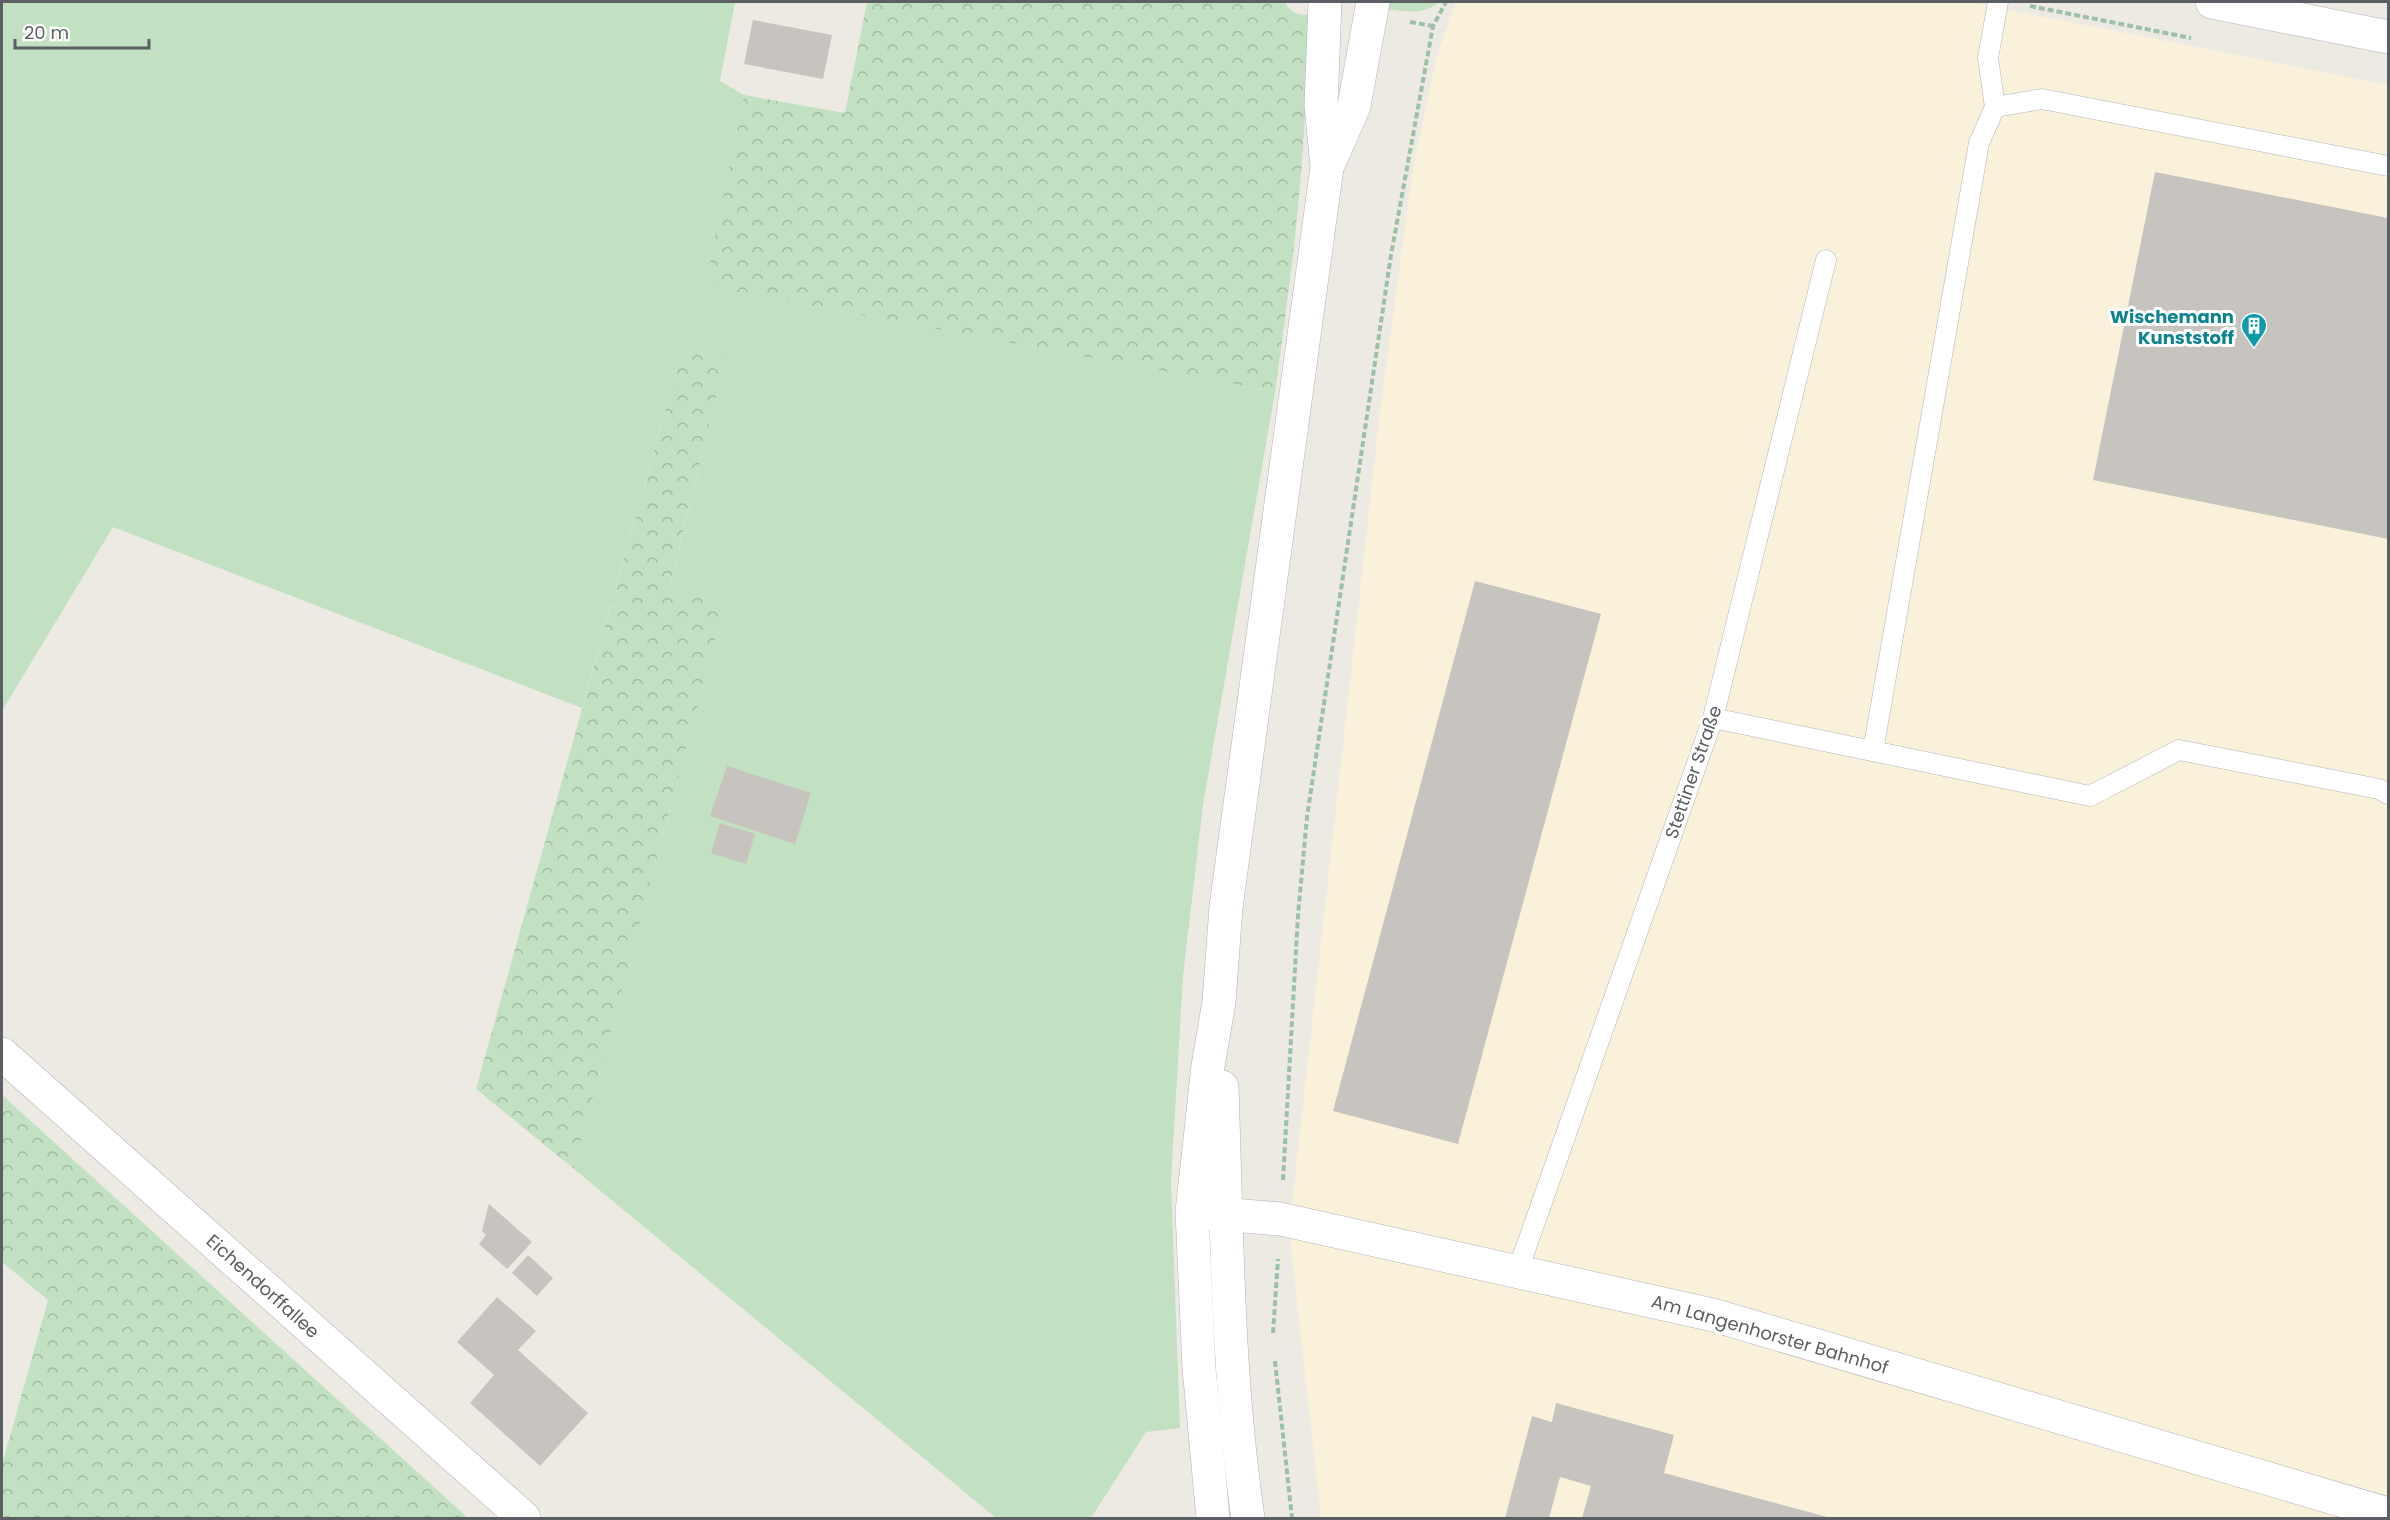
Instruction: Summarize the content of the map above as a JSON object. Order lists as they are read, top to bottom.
{
  "streets": {
    "street": ["Eichendorffallee", "Am Langenhorster Bahnhof"],
    "lane": ["Stettiner Straße"]
  },
  "crossings": [
    ["Stettiner Straße", "Am Langenhorster Bahnhof"]
  ],
  "places": {
    "building": ["Wischemann Kunststoff"]
  },
  "scale_bar": "20 m"
}
